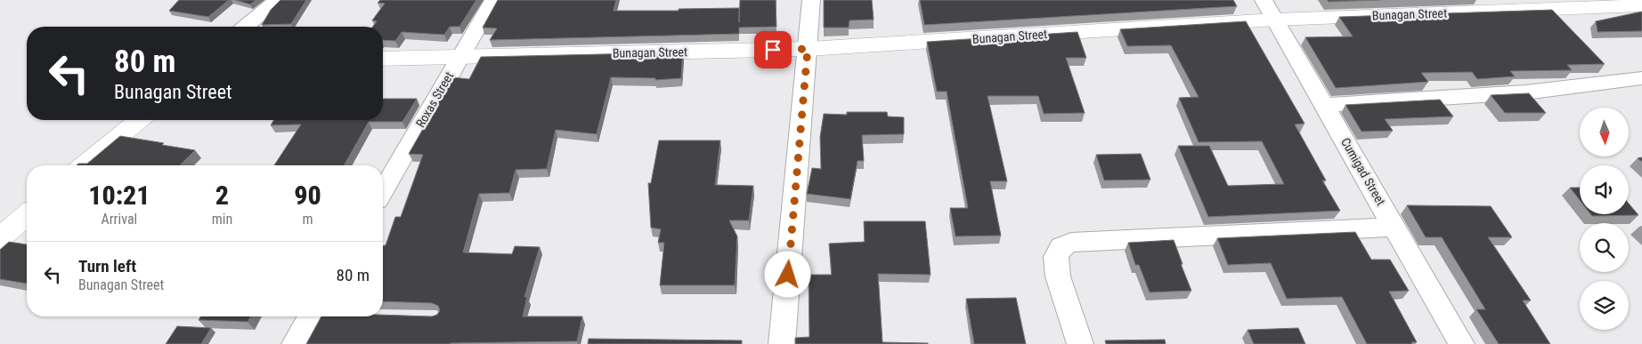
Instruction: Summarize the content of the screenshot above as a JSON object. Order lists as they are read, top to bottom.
{
  "streets": {
    "main road": ["Bunagan Street"],
    "street": ["Roxas Street", "Cumigad Street"]
  },
  "crossings": [
    ["Bunagan Street", "Roxas Street"],
    ["Bunagan Street", "Cumigad Street"]
  ],
  "north": "bottom",
  "page": {
    "turn": ["80 m", "Bunagan Street"],
    "eta": [
      "10:21",
      "Arrival",
      "2",
      "min",
      "90",
      "m"
    ],
    "list": [
      {
        "name": "Turn left",
        "note": "Bunagan Street",
        "value": "80 m"
      }
    ]
  }
}
